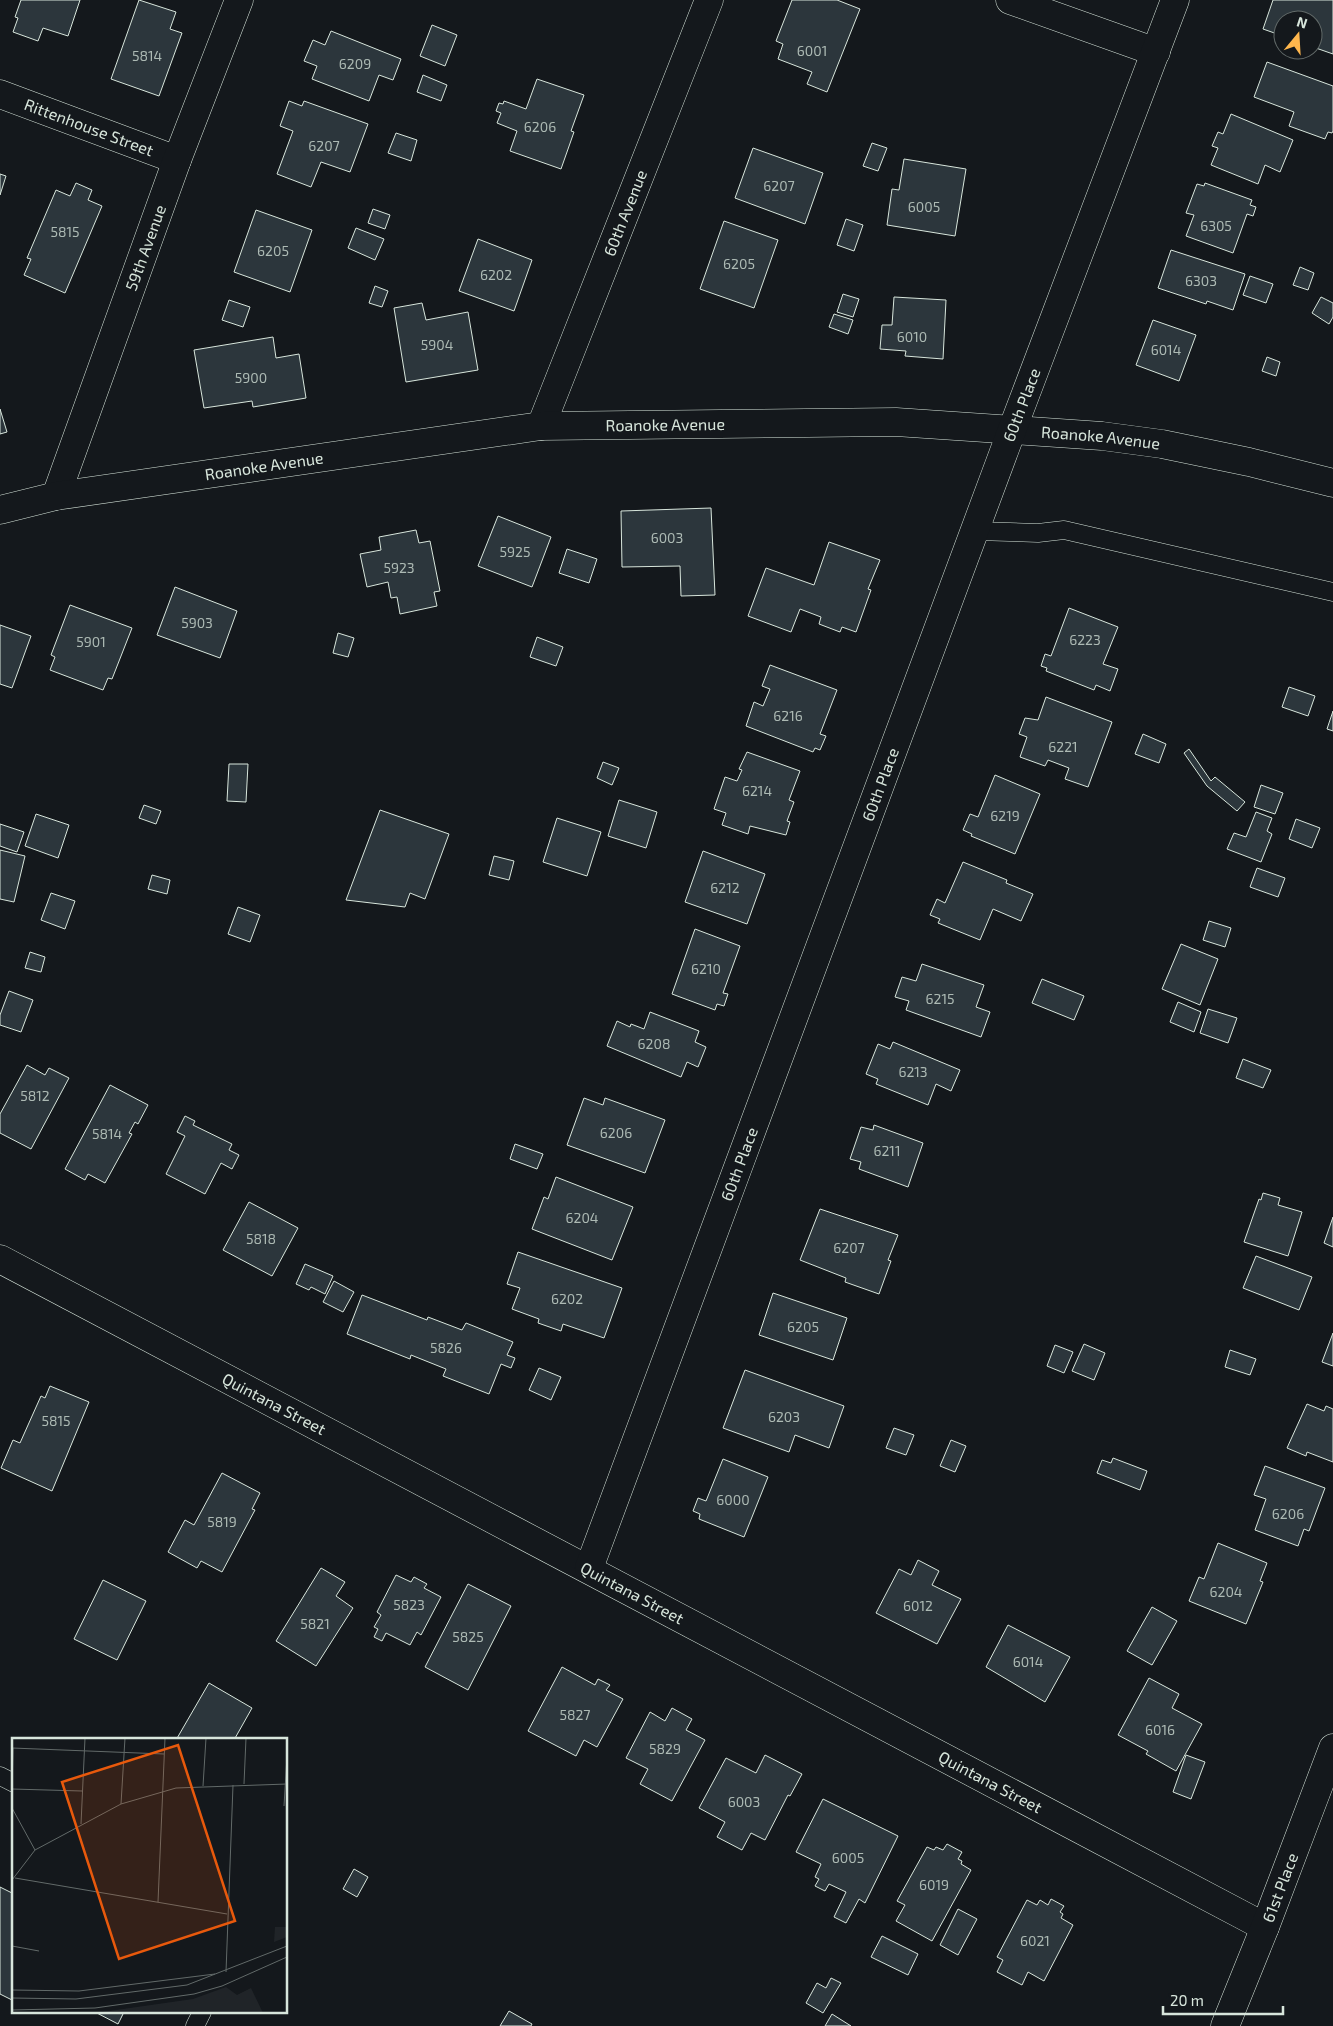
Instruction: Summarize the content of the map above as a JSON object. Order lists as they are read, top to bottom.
{
  "streets": {
    "street": [
      "Rittenhouse Street",
      "60th Avenue",
      "59th Avenue",
      "60th Place",
      "Roanoke Avenue",
      "Quintana Street",
      "61st Place"
    ]
  },
  "crossings": [
    ["Rittenhouse Street", "59th Avenue"],
    ["60th Avenue", "Roanoke Avenue"],
    ["59th Avenue", "Roanoke Avenue"],
    ["60th Place", "Roanoke Avenue"],
    ["60th Place", "Quintana Street"],
    ["Quintana Street", "61st Place"]
  ],
  "house_numbers": [
    "6001",
    "5814",
    "6209",
    "6206",
    "6207",
    "6207",
    "6005",
    "6305",
    "5815",
    "6205",
    "6205",
    "6202",
    "6303",
    "6010",
    "5904",
    "6014",
    "5900",
    "6003",
    "5925",
    "5923",
    "5903",
    "6223",
    "5901",
    "6216",
    "6221",
    "6214",
    "6219",
    "6212",
    "6210",
    "6215",
    "6208",
    "6213",
    "5812",
    "6206",
    "5814",
    "6211",
    "6204",
    "5818",
    "6207",
    "6202",
    "6205",
    "5826",
    "6203",
    "5815",
    "6000",
    "6206",
    "5819",
    "6204",
    "5823",
    "6012",
    "5821",
    "5825",
    "6014",
    "5827",
    "6016",
    "5829",
    "6003",
    "6005",
    "6019",
    "6021"
  ],
  "scale_bar": "20 m",
  "north": "top"
}
